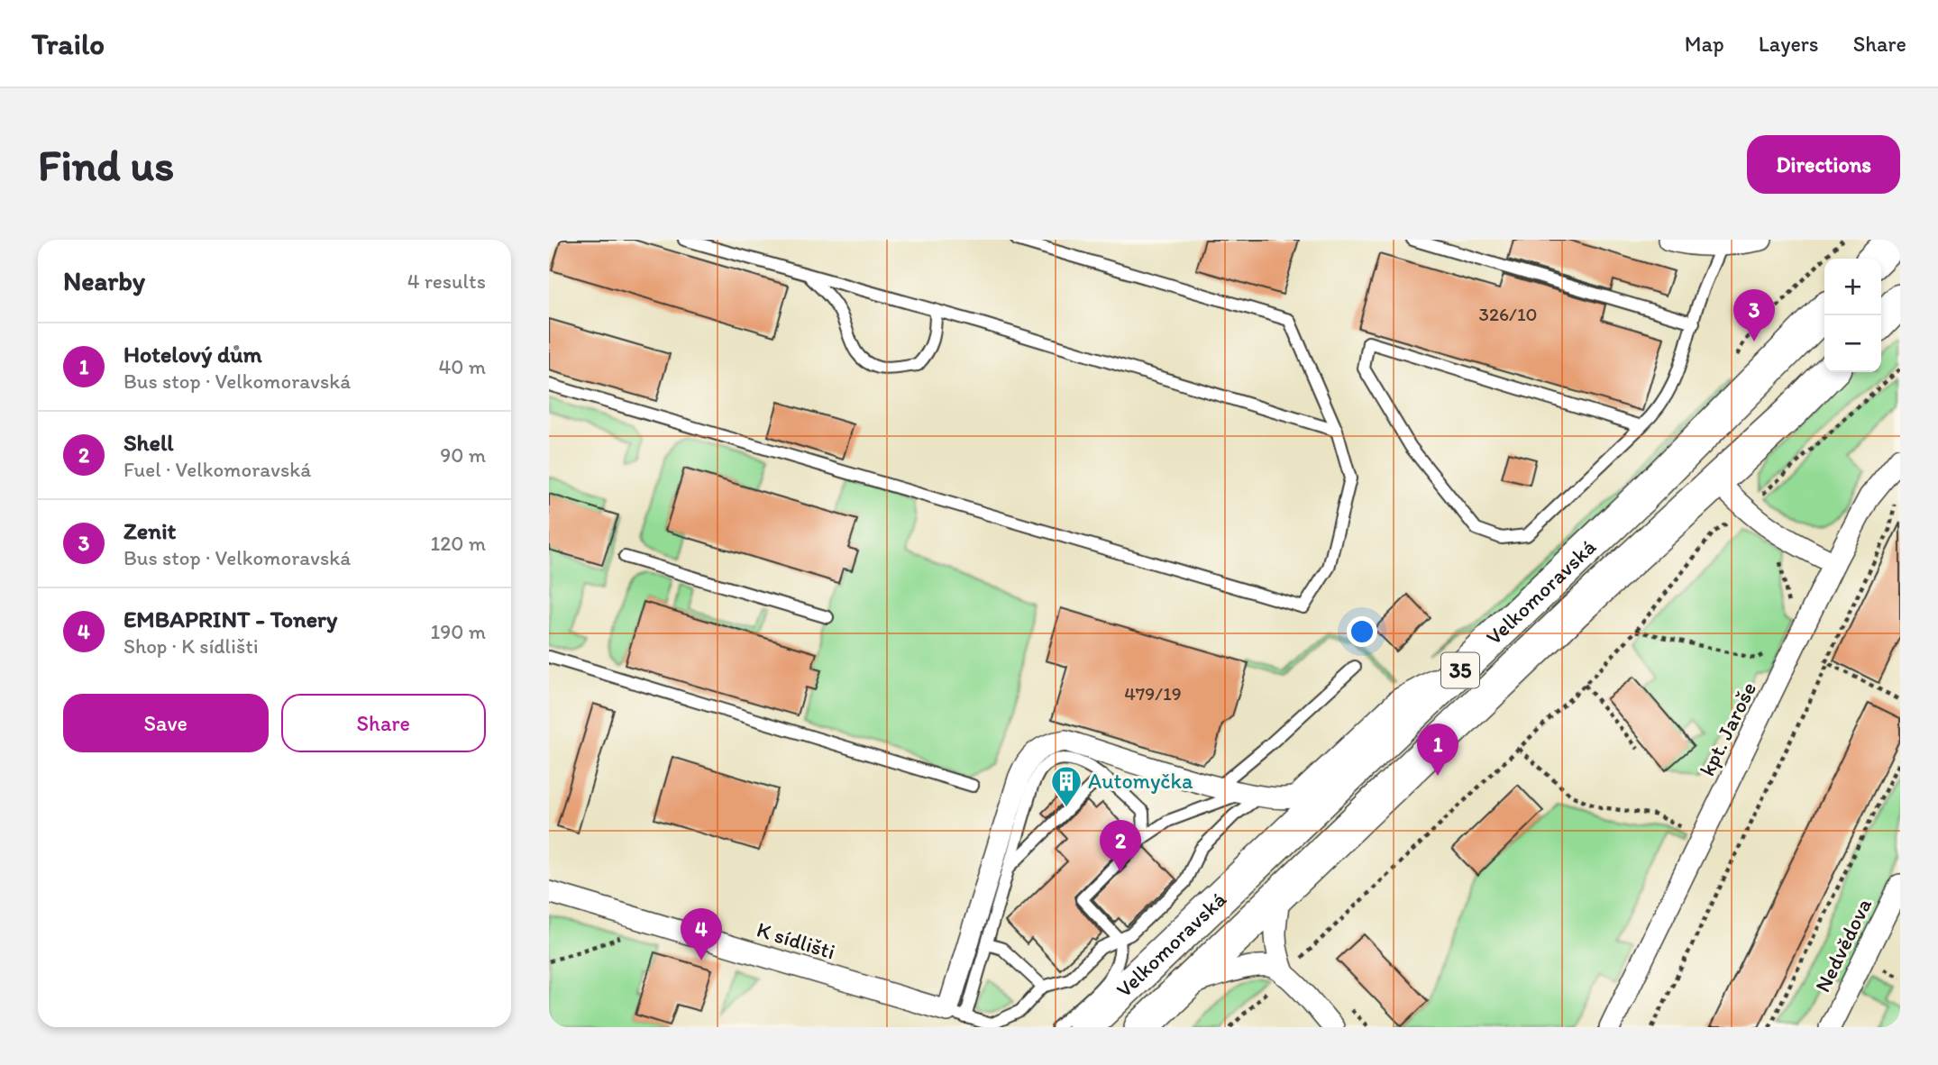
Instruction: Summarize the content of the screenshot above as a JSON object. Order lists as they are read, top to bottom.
{
  "streets": {
    "main road": ["Velkomoravská", "35"],
    "street": ["kpt. Jaroše", "K sídlišti", "Nedvědova"]
  },
  "places": {
    "building": ["Automyčka"]
  },
  "house_numbers": ["326/10", "479/19"],
  "page": {
    "header": "Trailo",
    "nav": ["Map", "Layers", "Share"],
    "buttons": [
      "Directions",
      ["Save", "Share"]
    ],
    "title": "Find us",
    "heading": ["Nearby", "4 results"],
    "map_buttons": ["+", "−"],
    "pins": [
      "3",
      "1",
      "2",
      "4"
    ],
    "list": [
      {
        "mark": "1",
        "name": "Hotelový dům",
        "note": "Bus stop · Velkomoravská",
        "value": "40 m"
      },
      {
        "mark": "2",
        "name": "Shell",
        "note": "Fuel · Velkomoravská",
        "value": "90 m"
      },
      {
        "mark": "3",
        "name": "Zenit",
        "note": "Bus stop · Velkomoravská",
        "value": "120 m"
      },
      {
        "mark": "4",
        "name": "EMBAPRINT - Tonery",
        "note": "Shop · K sídlišti",
        "value": "190 m"
      }
    ]
  }
}
